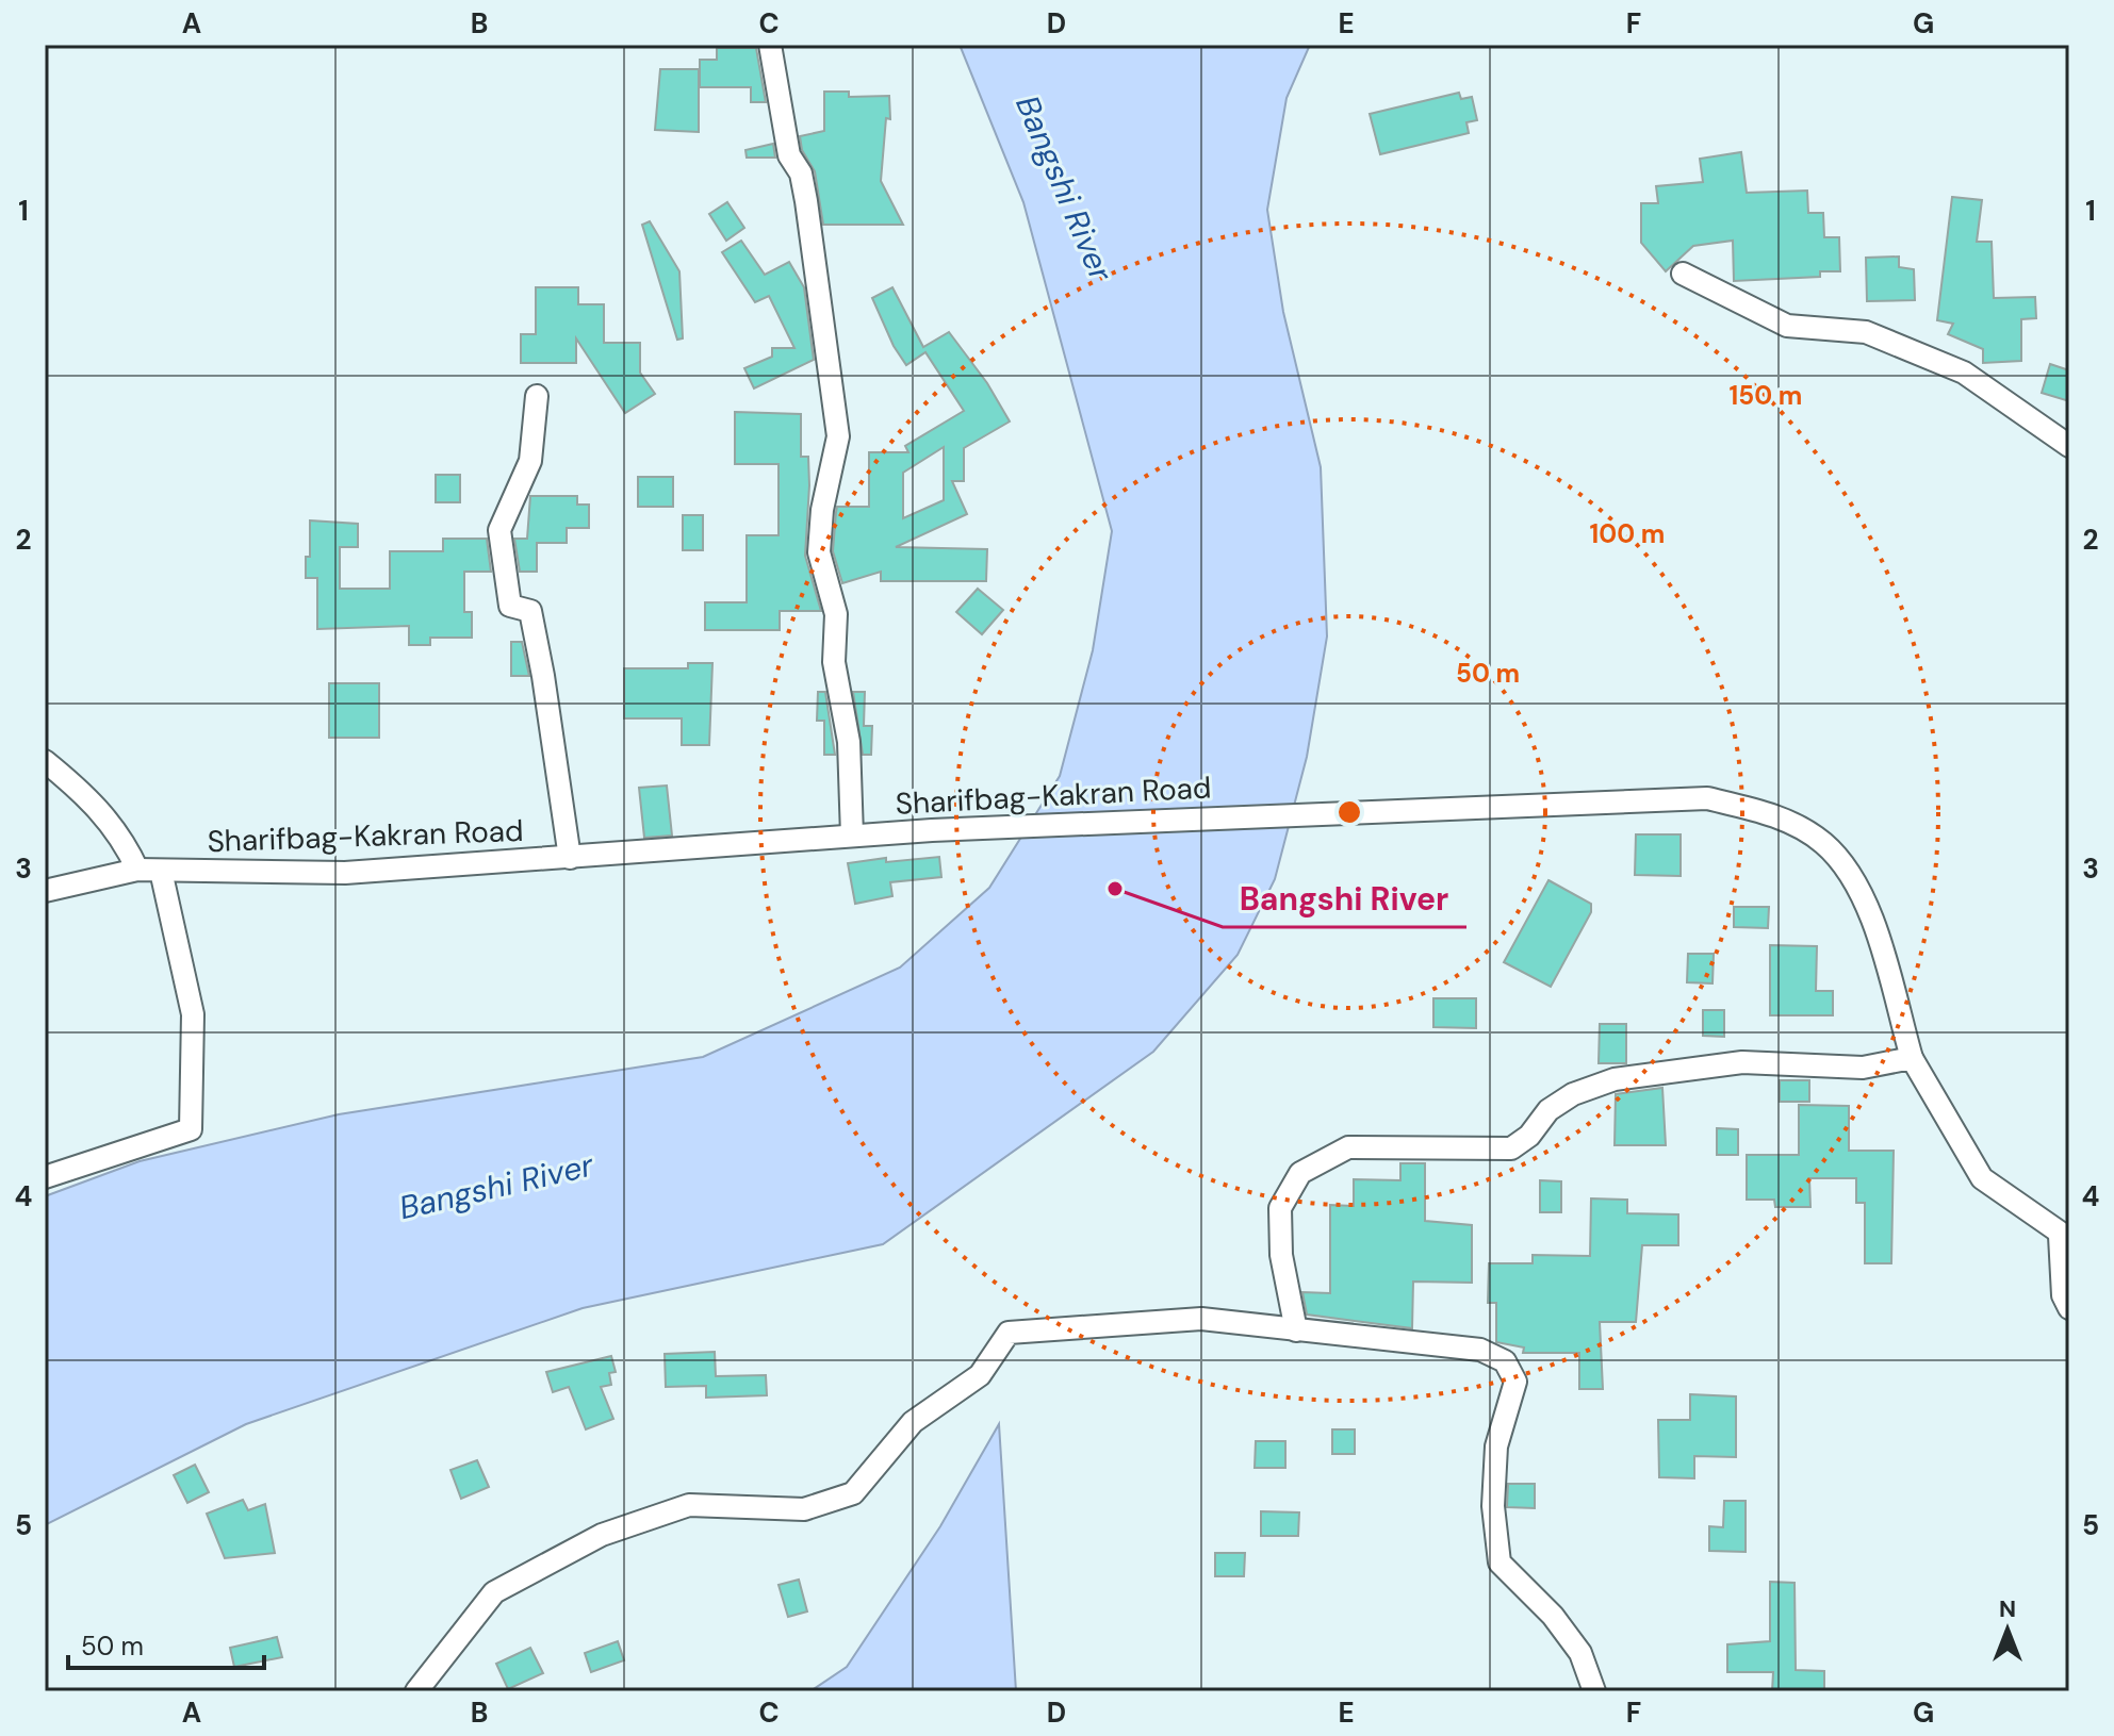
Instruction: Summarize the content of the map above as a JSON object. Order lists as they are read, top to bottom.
{
  "streets": {
    "street": ["Sharifbag-Kakran Road"]
  },
  "water": ["Bangshi River"],
  "places": ["Bangshi River"],
  "scale_bar": "50 m",
  "north": "top",
  "grid": {
    "columns": [
      "A",
      "B",
      "C",
      "D",
      "E",
      "F",
      "G"
    ],
    "rows": [
      "1",
      "2",
      "3",
      "4",
      "5"
    ]
  },
  "rings": ["150 m", "100 m", "50 m"]
}
